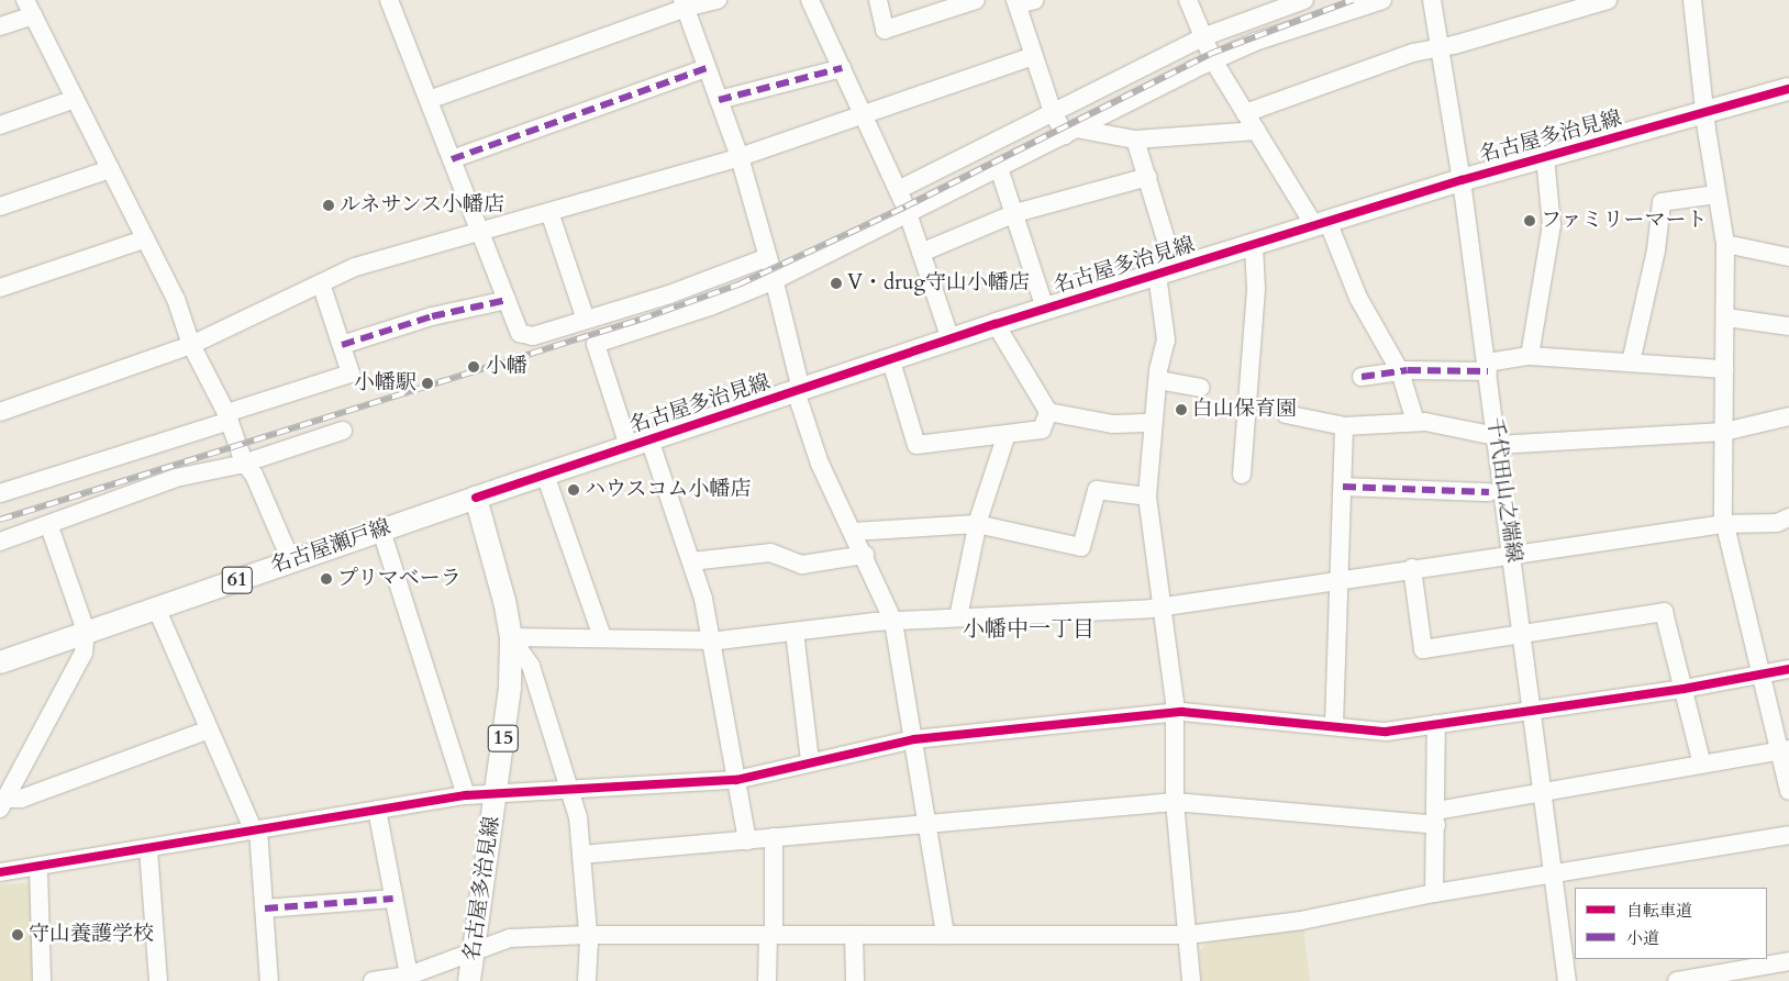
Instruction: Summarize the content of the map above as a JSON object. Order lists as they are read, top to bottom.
{
  "streets": {
    "main road": [
      "名古屋多治見線",
      "名古屋瀬戸線",
      "61",
      "15"
    ],
    "street": ["千代田山之端線"]
  },
  "crossings": [
    ["名古屋多治見線", "千代田山之端線"],
    ["名古屋多治見線", "名古屋瀬戸線"]
  ],
  "districts": ["小幡中一丁目"],
  "places": [
    "ルネサンス小幡店",
    "ファミリーマート",
    "V・drug守山小幡店",
    "小幡",
    "小幡駅",
    "白山保育園",
    "ハウスコム小幡店",
    "プリマベーラ",
    "守山養護学校"
  ],
  "legend": ["自転車道", "小道"]
}
